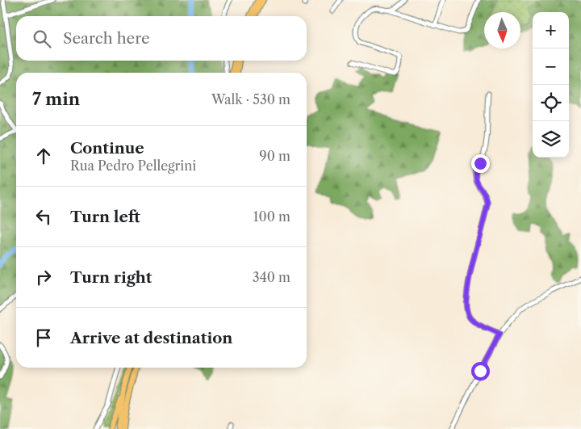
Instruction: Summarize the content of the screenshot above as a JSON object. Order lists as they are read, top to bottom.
{
  "north": "bottom",
  "page": {
    "map_buttons": ["+", "−"],
    "search": "Search here",
    "heading": ["7 min", "Walk · 530 m"],
    "list": [
      ["Continue", "Rua Pedro Pellegrini", "90 m"],
      ["Turn left", "100 m"],
      ["Turn right", "340 m"],
      "Arrive at destination"
    ]
  }
}
